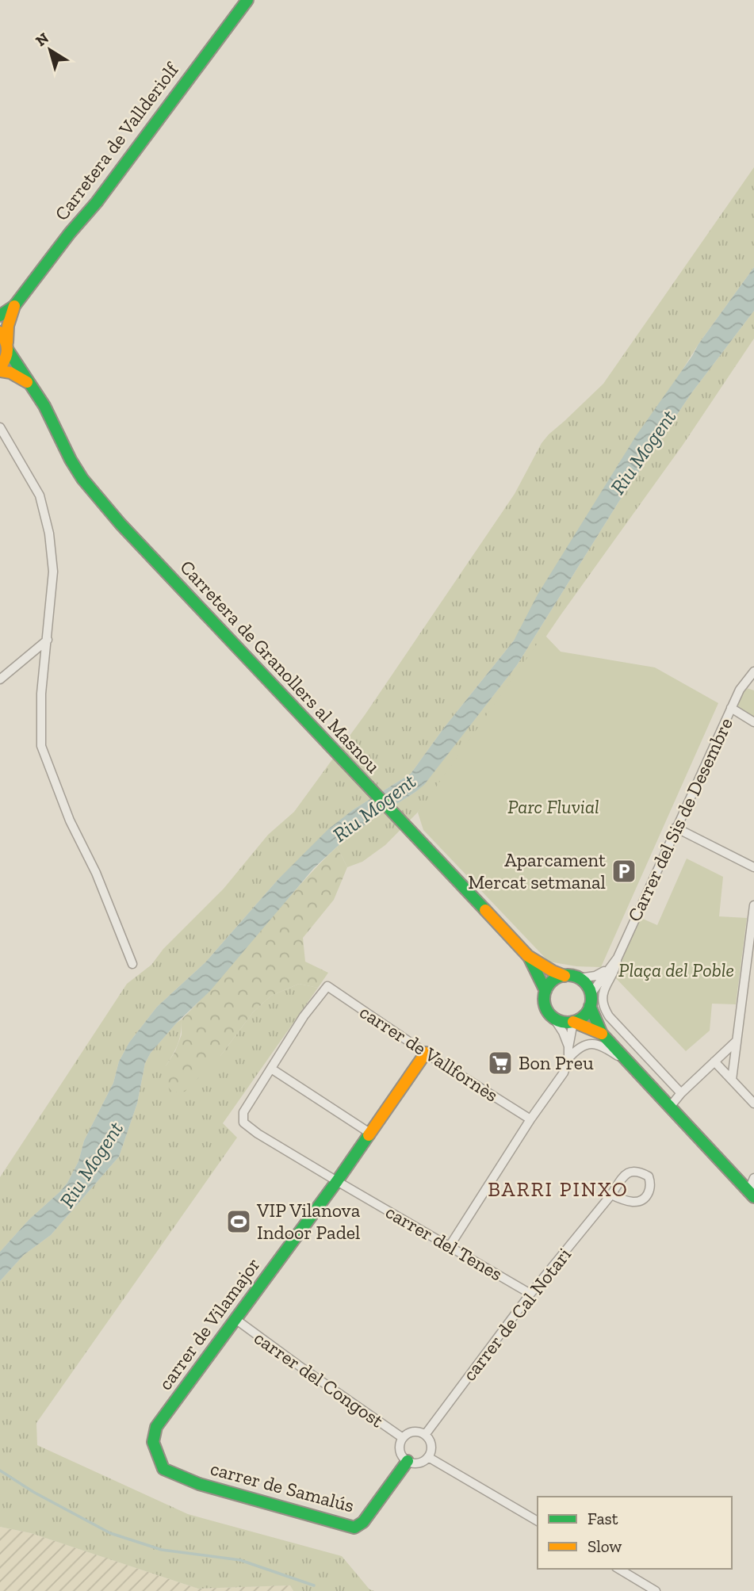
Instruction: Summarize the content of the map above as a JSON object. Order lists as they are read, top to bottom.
{
  "streets": {
    "main road": [
      "Carretera de Vallderiolf",
      "Carretera de Granollers al Masnou",
      "carrer de Vilamajor",
      "carrer de Samalús"
    ],
    "street": [
      "Carrer del Sis de Desembre",
      "carrer de Vallfornès",
      "carrer del Tenes",
      "carrer de Cal Notari",
      "carrer del Congost"
    ]
  },
  "crossings": [
    ["Carretera de Vallderiolf", "Carretera de Granollers al Masnou"],
    ["Carretera de Granollers al Masnou", "Carrer del Sis de Desembre"],
    ["carrer de Vallfornès", "carrer del Tenes"],
    ["carrer de Vallfornès", "carrer de Vilamajor"],
    ["carrer del Tenes", "carrer de Cal Notari"],
    ["carrer del Tenes", "carrer de Vilamajor"],
    ["carrer de Cal Notari", "carrer del Congost"],
    ["carrer de Cal Notari", "carrer de Samalús"],
    ["carrer de Vilamajor", "carrer del Congost"],
    ["carrer de Vilamajor", "carrer de Samalús"],
    ["carrer del Congost", "carrer de Samalús"]
  ],
  "districts": ["BARRI PINXO"],
  "water": ["Riu Mogent"],
  "parks": ["Parc Fluvial", "Plaça del Poble"],
  "places": {
    "parking": ["Aparcament Mercat setmanal"],
    "supermarket": ["Bon Preu"],
    "sports": ["VIP Vilanova Indoor Padel"]
  },
  "legend": ["Fast", "Slow"],
  "north": "top left"
}
